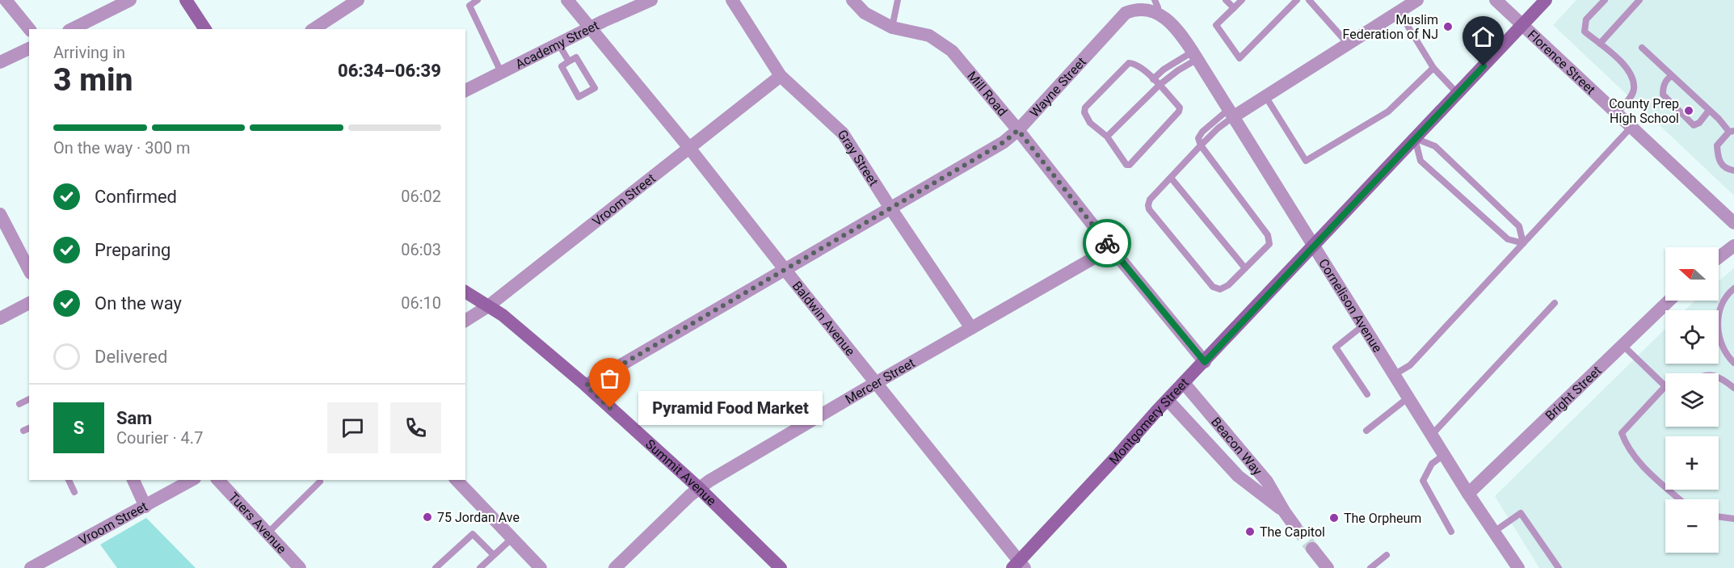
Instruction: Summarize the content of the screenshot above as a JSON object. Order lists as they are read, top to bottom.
{
  "streets": {
    "main road": ["Montgomery Street", "Summit Avenue"],
    "street": [
      "Academy Street",
      "Florence Street",
      "Wayne Street",
      "Mill Road",
      "Gray Street",
      "Vroom Street",
      "Cornelison Avenue",
      "Baldwin Avenue",
      "Mercer Street",
      "Bright Street",
      "Beacon Way",
      "Tuers Avenue"
    ]
  },
  "crossings": [
    ["Academy Street", "Baldwin Avenue"],
    ["Florence Street", "Montgomery Street"],
    ["Wayne Street", "Mill Road"],
    ["Wayne Street", "Gray Street"],
    ["Wayne Street", "Cornelison Avenue"],
    ["Wayne Street", "Baldwin Avenue"],
    ["Wayne Street", "Summit Avenue"],
    ["Mill Road", "Mercer Street"],
    ["Mill Road", "Montgomery Street"],
    ["Gray Street", "Vroom Street"],
    ["Gray Street", "Mercer Street"],
    ["Vroom Street", "Baldwin Avenue"],
    ["Vroom Street", "Summit Avenue"],
    ["Cornelison Avenue", "Bright Street"],
    ["Baldwin Avenue", "Mercer Street"],
    ["Baldwin Avenue", "Montgomery Street"],
    ["Mercer Street", "Summit Avenue"],
    ["Montgomery Street", "Beacon Way"]
  ],
  "places": [
    "Muslim Federation of NJ",
    "County Prep High School",
    "Pyramid Food Market",
    "75 Jordan Ave",
    "The Orpheum",
    "The Capitol"
  ],
  "north": "left",
  "page": {
    "heading": ["3 min", "Arriving in", "06:34–06:39"],
    "panel": ["Sam", "Courier · 4.7"],
    "bar": "On the way · 300 m",
    "list": [
      ["Confirmed", "06:02"],
      ["Preparing", "06:03"],
      ["On the way", "06:10"],
      "Delivered"
    ],
    "map_buttons": ["+", "−"],
    "bubble": "Pyramid Food Market",
    "round": "S"
  }
}
